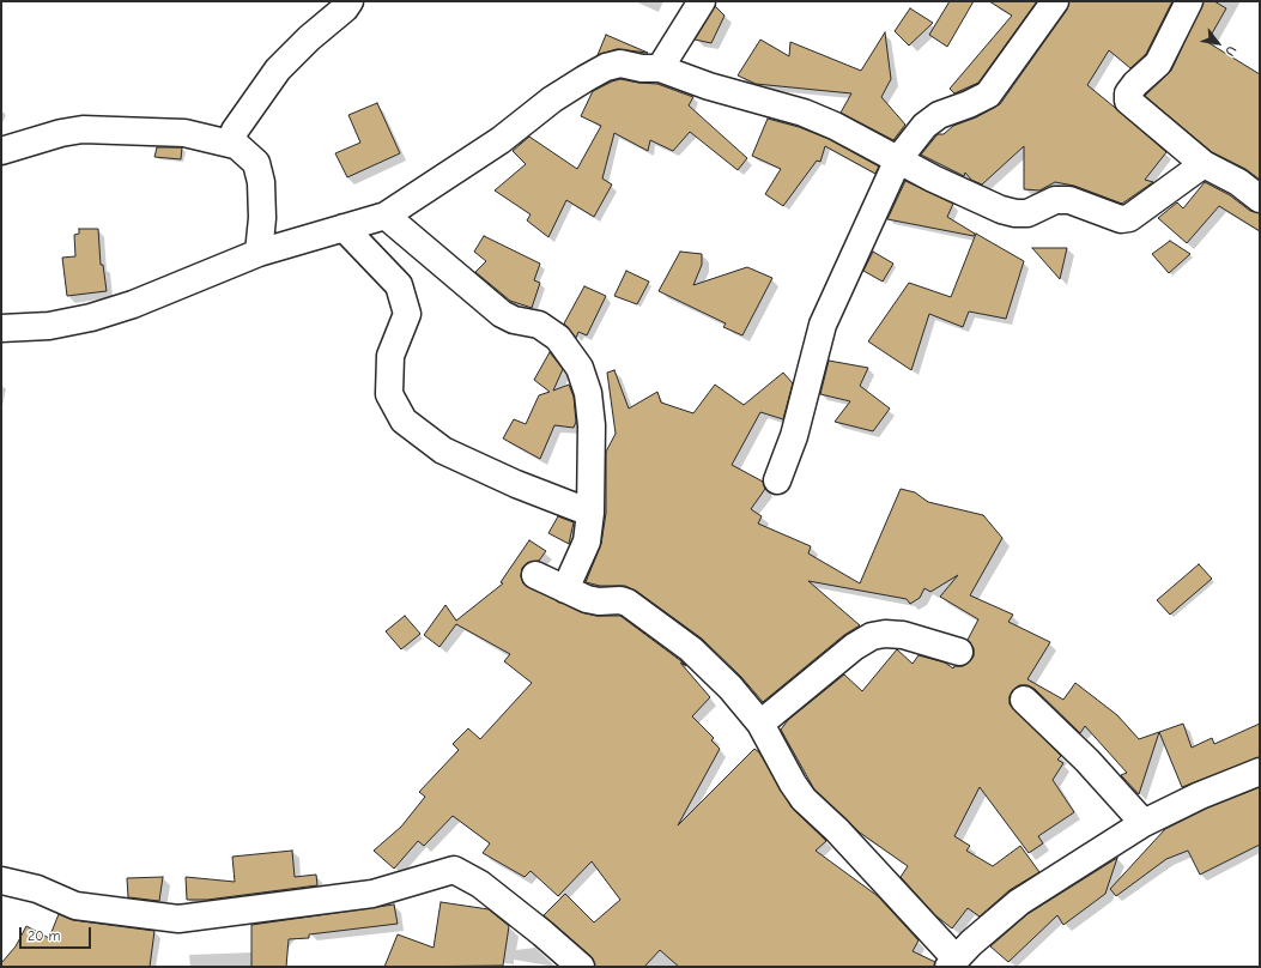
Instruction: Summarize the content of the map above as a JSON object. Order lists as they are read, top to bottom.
{
  "scale_bar": "20 m",
  "north": "bottom right"
}
